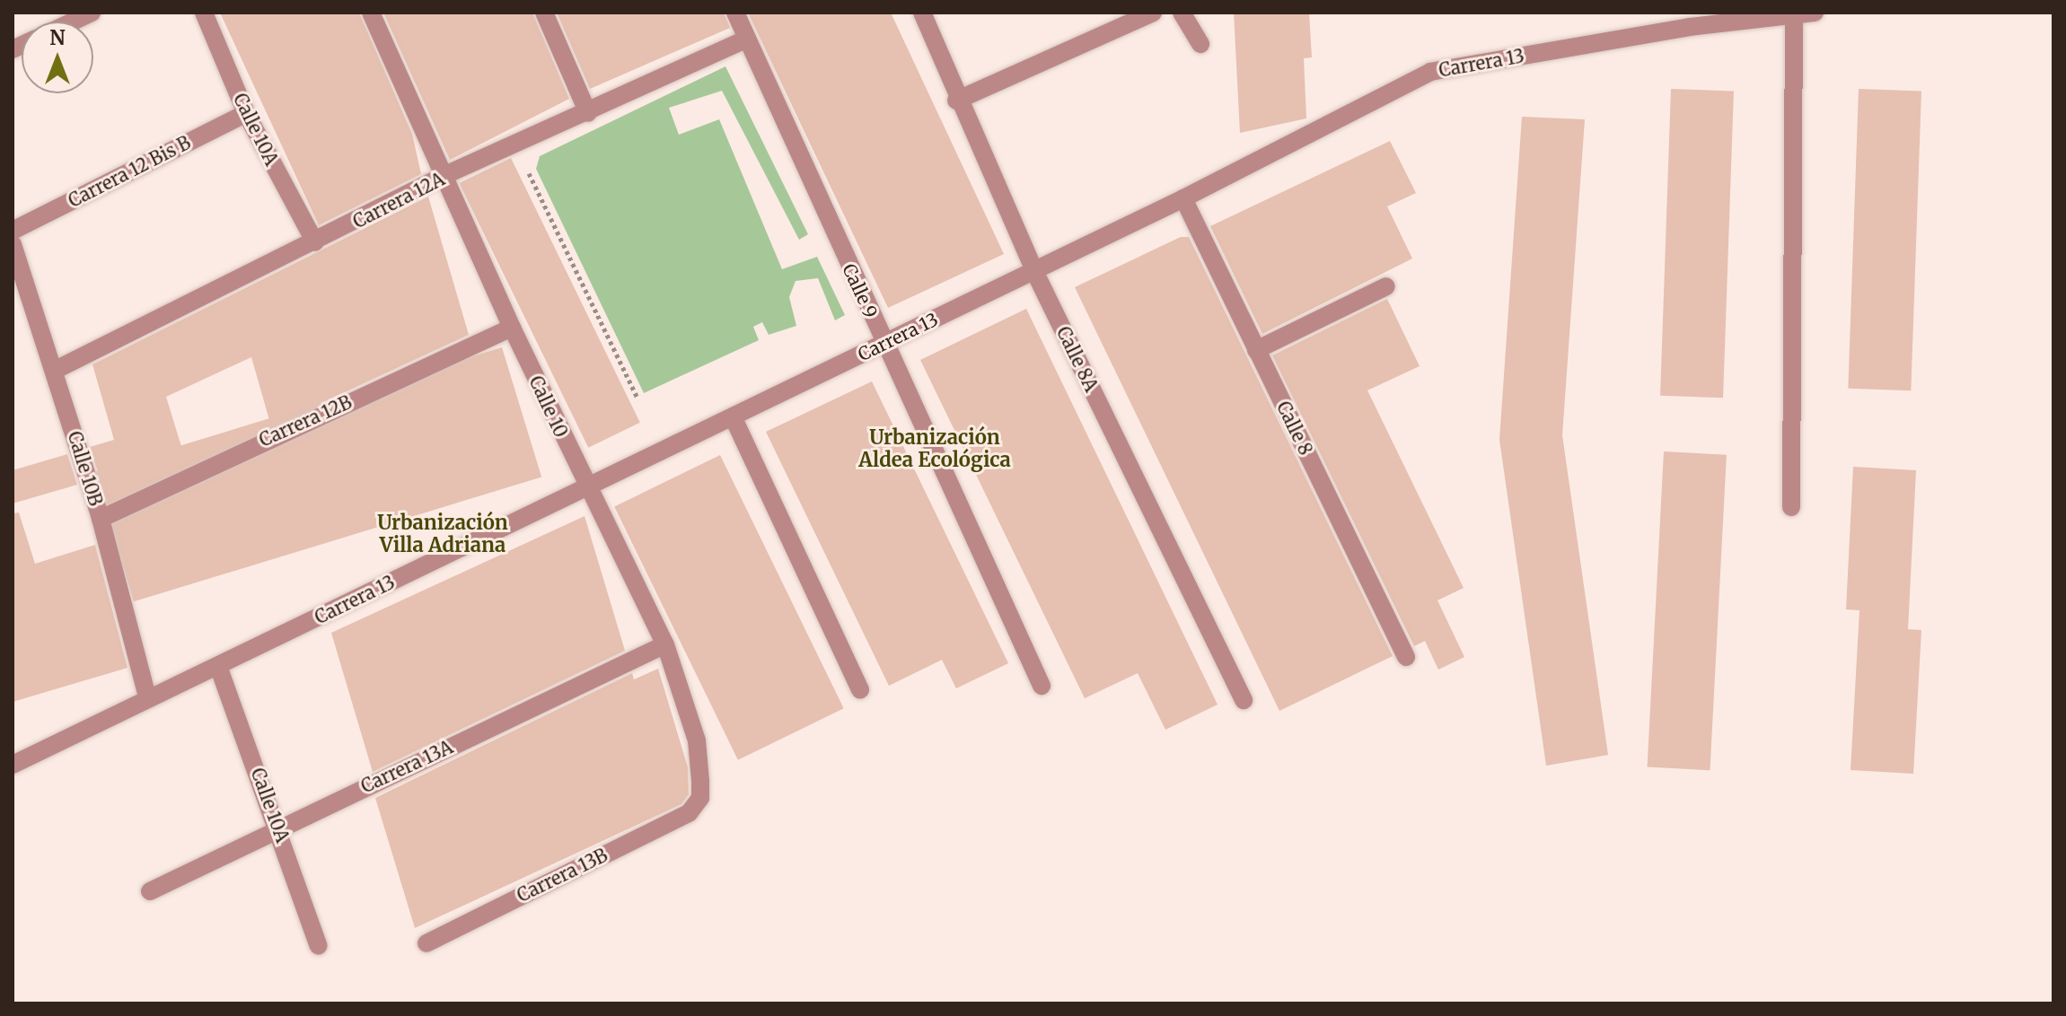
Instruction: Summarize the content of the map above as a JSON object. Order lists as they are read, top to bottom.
{
  "streets": {
    "street": [
      "Carrera 13",
      "Calle 10A",
      "Carrera 12 Bis B",
      "Carrera 12A",
      "Calle 9",
      "Calle 8A",
      "Calle 10",
      "Carrera 12B",
      "Calle 8",
      "Calle 10B",
      "Carrera 13A",
      "Carrera 13B"
    ]
  },
  "crossings": [
    ["Carrera 13", "Calle 10A"],
    ["Carrera 13", "Calle 9"],
    ["Carrera 13", "Calle 8A"],
    ["Carrera 13", "Calle 10"],
    ["Carrera 13", "Calle 8"],
    ["Carrera 13", "Calle 10B"],
    ["Calle 10A", "Carrera 12 Bis B"],
    ["Calle 10A", "Carrera 12A"],
    ["Calle 10A", "Carrera 13A"],
    ["Carrera 12A", "Calle 9"],
    ["Carrera 12A", "Calle 10"],
    ["Carrera 12A", "Calle 10B"],
    ["Calle 10", "Carrera 12B"],
    ["Calle 10", "Carrera 13A"],
    ["Calle 10", "Carrera 13B"],
    ["Carrera 12B", "Calle 10B"]
  ],
  "districts": ["Urbanización Aldea Ecológica", "Urbanización Villa Adriana"],
  "north": "top"
}
